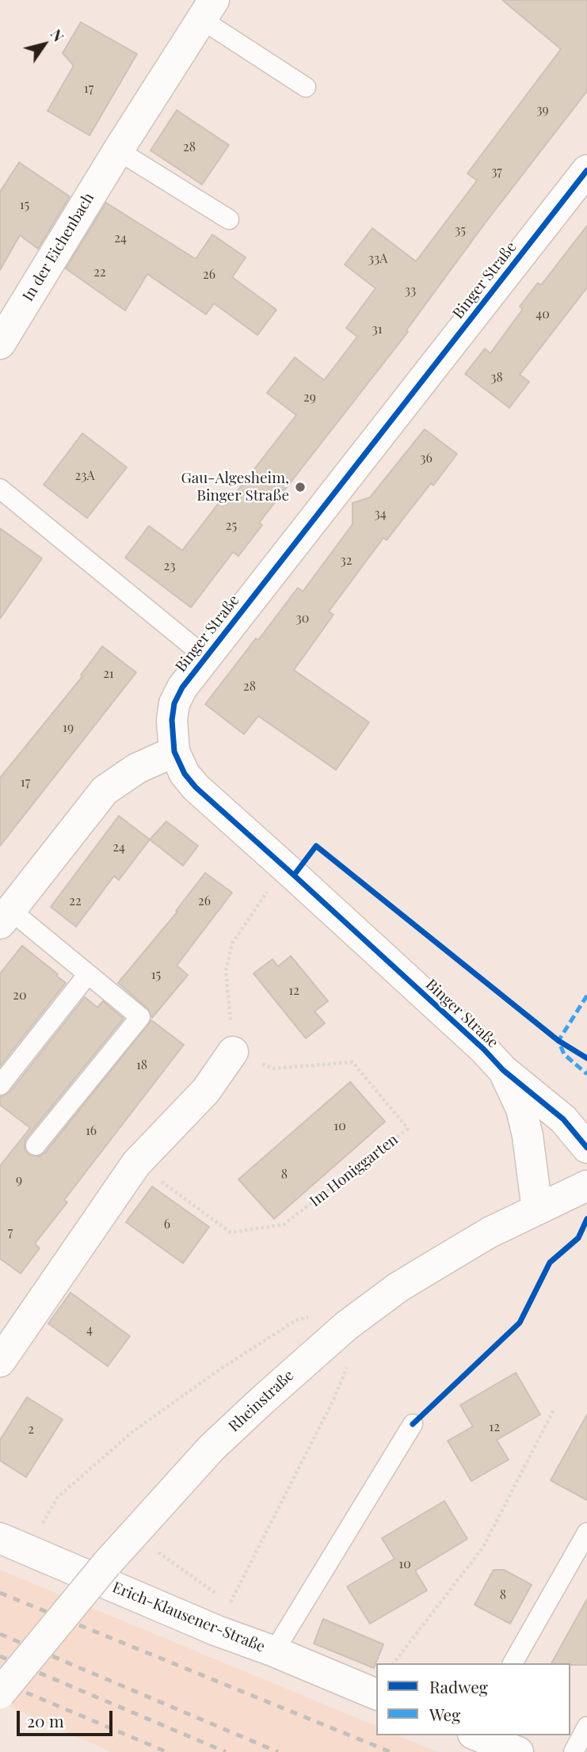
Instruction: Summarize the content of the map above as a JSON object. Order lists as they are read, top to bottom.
{
  "streets": {
    "street": [
      "In der Eichenbach",
      "Binger Straße",
      "Rheinstraße",
      "Erich-Klausener-Straße"
    ],
    "path": ["Im Honiggarten"]
  },
  "crossings": [
    ["Binger Straße", "Rheinstraße"]
  ],
  "places": ["Gau-Algesheim, Binger Straße"],
  "house_numbers": [
    "17",
    "39",
    "28",
    "37",
    "15",
    "35",
    "24",
    "33A",
    "22",
    "26",
    "33",
    "40",
    "31",
    "38",
    "29",
    "36",
    "23A",
    "34",
    "25",
    "32",
    "23",
    "30",
    "21",
    "28",
    "19",
    "17",
    "24",
    "22",
    "26",
    "15",
    "12",
    "20",
    "18",
    "10",
    "16",
    "8",
    "9",
    "6",
    "7",
    "4",
    "12",
    "2",
    "10",
    "8"
  ],
  "legend": ["Radweg", "Weg"],
  "scale_bar": "20 m",
  "north": "top right"
}
